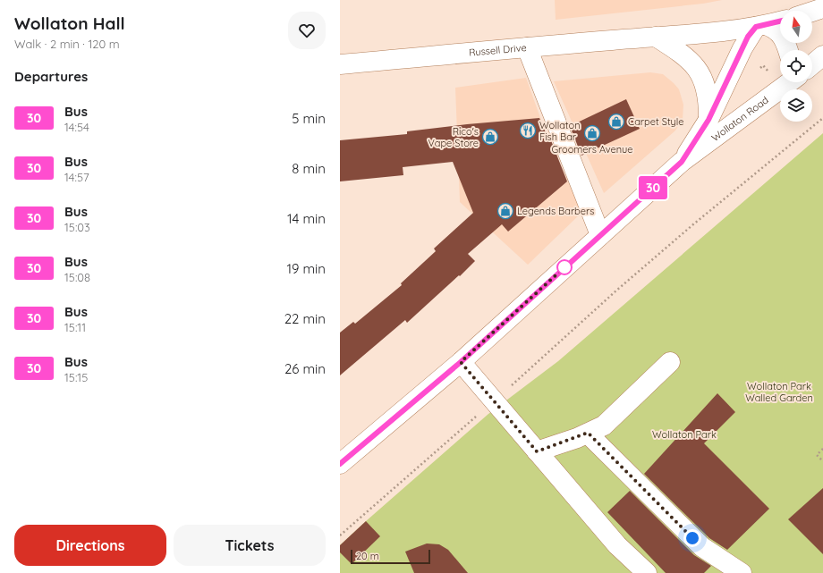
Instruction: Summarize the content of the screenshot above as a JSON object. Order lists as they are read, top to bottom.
{
  "streets": {
    "street": ["Russell Drive", "Wollaton Road"]
  },
  "parks": ["Wollaton Park Walled Garden", "Wollaton Park"],
  "places": {
    "shop": [
      "Carpet Style",
      "Groomers Avenue",
      "Rico's Vape Store",
      "Legends Barbers"
    ],
    "restaurant": ["Wollaton Fish Bar"]
  },
  "lines": ["bus line 30"],
  "scale_bar": "20 m",
  "north": "top",
  "page": {
    "heading": [
      ["Wollaton Hall", "Walk · 2 min · 120 m"],
      "Departures"
    ],
    "on_map": "30",
    "list": [
      {
        "mark": "30",
        "name": "Bus",
        "note": "14:54",
        "value": "5 min"
      },
      {
        "mark": "30",
        "name": "Bus",
        "note": "14:57",
        "value": "8 min"
      },
      {
        "mark": "30",
        "name": "Bus",
        "note": "15:03",
        "value": "14 min"
      },
      {
        "mark": "30",
        "name": "Bus",
        "note": "15:08",
        "value": "19 min"
      },
      {
        "mark": "30",
        "name": "Bus",
        "note": "15:11",
        "value": "22 min"
      },
      {
        "mark": "30",
        "name": "Bus",
        "note": "15:15",
        "value": "26 min"
      }
    ],
    "buttons": ["Directions", "Tickets"],
    "scale": "20 m"
  }
}
